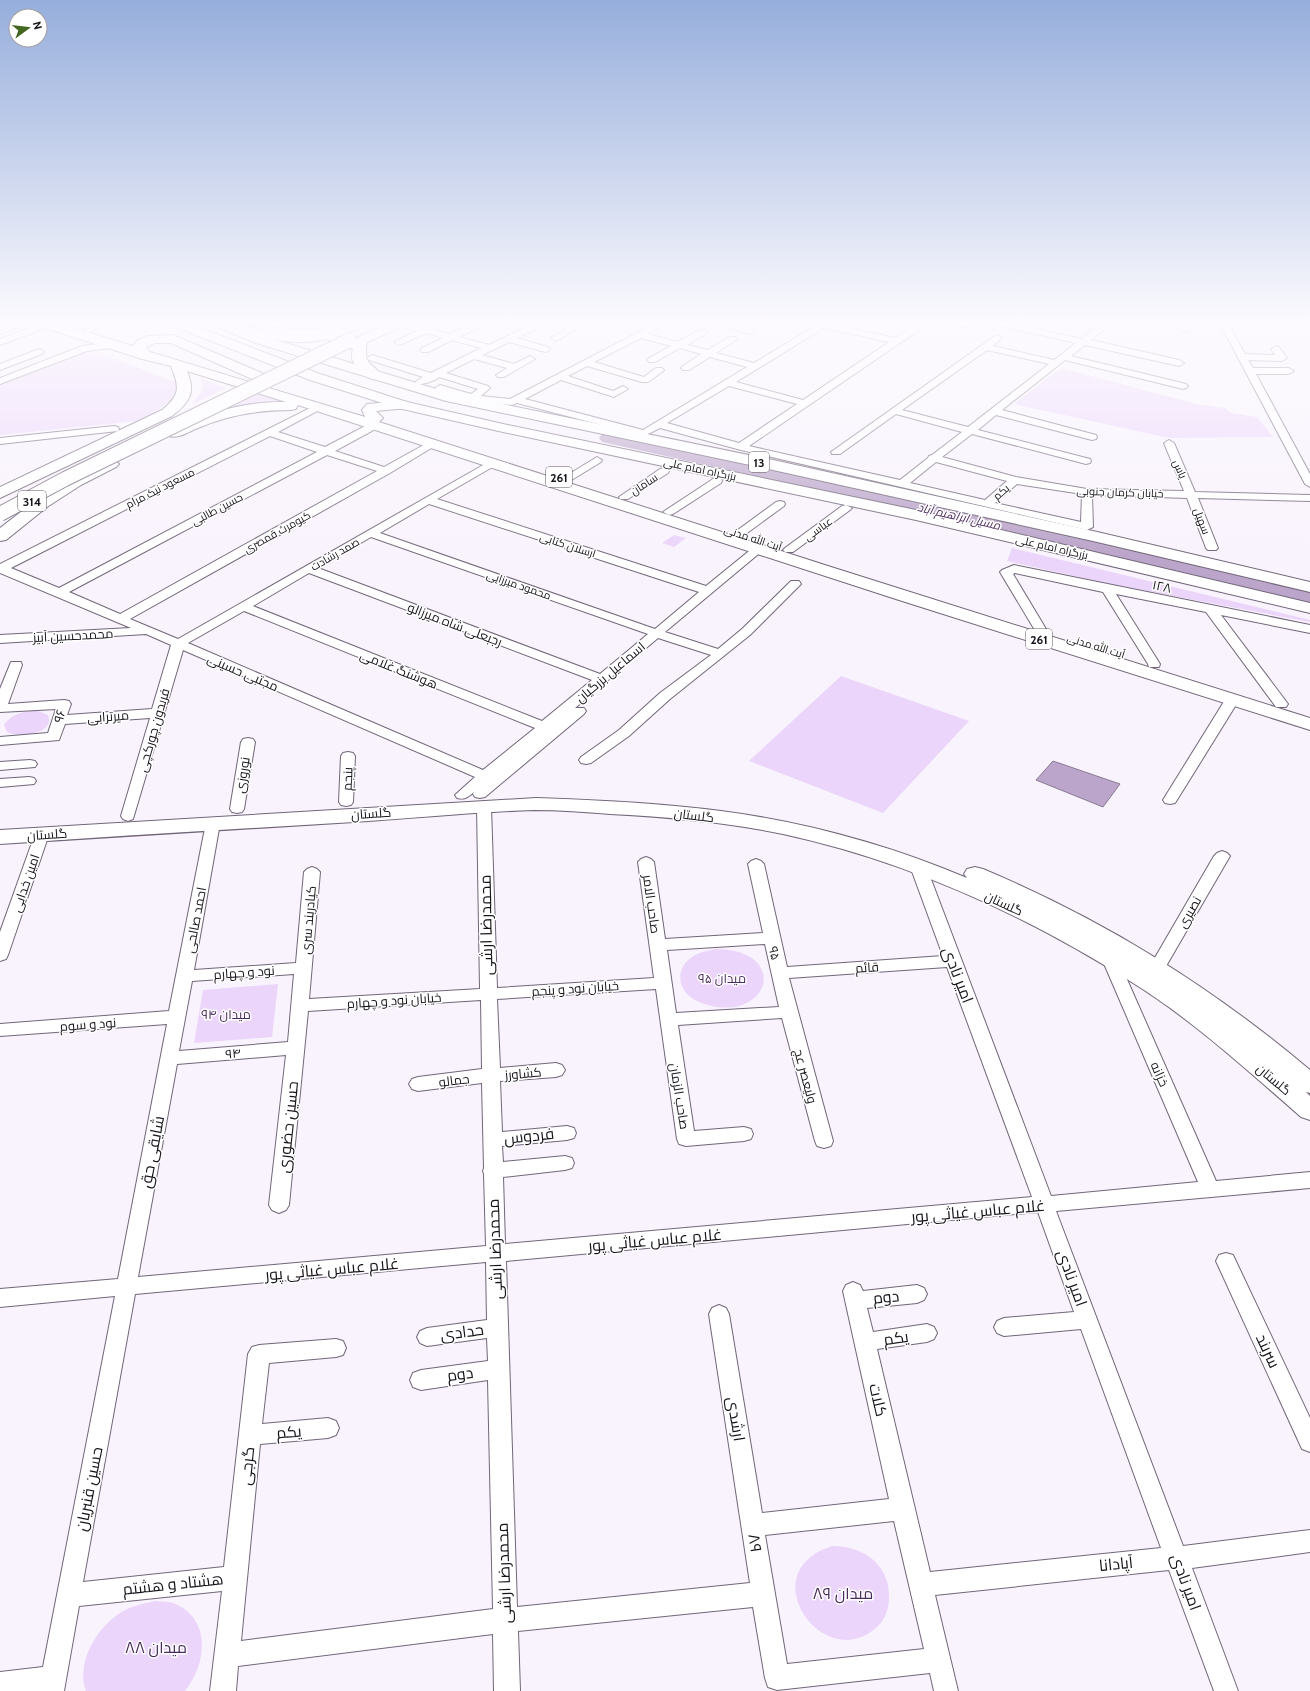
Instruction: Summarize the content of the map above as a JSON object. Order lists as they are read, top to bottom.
{
  "streets": {
    "main road": [
      "13",
      "بزرگراه امام علی",
      "261",
      "314",
      "آیت الله مدنی",
      "گلستان"
    ],
    "street": [
      "یاس",
      "سامان",
      "مسعود نیک مرام",
      "یکم",
      "خیابان کرمان جنوبی",
      "حسین طالبی",
      "سهیل",
      "عباسی",
      "کیومرث قمصری",
      "ارسلان کتابی",
      "صمد رشادت",
      "محمود میرزایی",
      "۱۲۸",
      "رجبعلی شاه میرزالو",
      "محمدحسین آبیز",
      "هوشنگ غلامی",
      "مجتبی حسینی",
      "اسماعیل بزرگیان",
      "۹۶",
      "میرترابی",
      "فریدون چورکچی",
      "نوروزی",
      "پنجم",
      "امین خدایی",
      "صاحب الامر",
      "نصیری",
      "احمد صالحی",
      "کیادربند سری",
      "محمدرضا ارشی",
      "۹۵",
      "قائم",
      "نود و چهارم",
      "امیر نادی",
      "خیابان نود و پنجم",
      "خیابان نود و چهارم",
      "نود و سوم",
      "۹۴",
      "کشاورز",
      "خزانه",
      "ولیعصر عج",
      "جمالو",
      "صاحب الزمان",
      "حسین حضوری",
      "فردوس",
      "شایقی حق",
      "غلام عباس غیاثی ‌پور",
      "دوم",
      "حدادی",
      "سربند",
      "کلات",
      "ارشدی",
      "گرجی",
      "حسین قنبریان",
      "۸۹",
      "آپادانا",
      "هشتاد و هشتم"
    ]
  },
  "crossings": [
    ["یاس", "خیابان کرمان جنوبی"],
    ["یاس", "سهیل"],
    ["261", "عباسی"],
    ["261", "آیت الله مدنی"],
    ["261", "اسماعیل بزرگیان"],
    ["سامان", "آیت الله مدنی"],
    ["مسعود نیک مرام", "آیت الله مدنی"],
    ["مسعود نیک مرام", "مجتبی حسینی"],
    ["یکم", "خیابان کرمان جنوبی"],
    ["یکم", "کلات"],
    ["یکم", "گرجی"],
    ["خیابان کرمان جنوبی", "سهیل"],
    ["حسین طالبی", "آیت الله مدنی"],
    ["حسین طالبی", "مجتبی حسینی"],
    ["عباسی", "آیت الله مدنی"],
    ["عباسی", "اسماعیل بزرگیان"],
    ["کیومرث قمصری", "آیت الله مدنی"],
    ["کیومرث قمصری", "مجتبی حسینی"],
    ["آیت الله مدنی", "صمد رشادت"],
    ["آیت الله مدنی", "۱۲۸"],
    ["آیت الله مدنی", "اسماعیل بزرگیان"],
    ["ارسلان کتابی", "صمد رشادت"],
    ["ارسلان کتابی", "اسماعیل بزرگیان"],
    ["صمد رشادت", "محمود میرزایی"],
    ["صمد رشادت", "رجبعلی شاه میرزالو"],
    ["صمد رشادت", "هوشنگ غلامی"],
    ["صمد رشادت", "مجتبی حسینی"],
    ["صمد رشادت", "فریدون چورکچی"],
    ["محمود میرزایی", "اسماعیل بزرگیان"],
    ["رجبعلی شاه میرزالو", "اسماعیل بزرگیان"],
    ["محمدحسین آبیز", "مجتبی حسینی"],
    ["هوشنگ غلامی", "اسماعیل بزرگیان"],
    ["مجتبی حسینی", "اسماعیل بزرگیان"],
    ["مجتبی حسینی", "فریدون چورکچی"],
    ["مجتبی حسینی", "گلستان"],
    ["مجتبی حسینی", "محمدرضا ارشی"],
    ["اسماعیل بزرگیان", "گلستان"],
    ["اسماعیل بزرگیان", "محمدرضا ارشی"],
    ["۹۶", "میرترابی"],
    ["میرترابی", "فریدون چورکچی"],
    ["فریدون چورکچی", "گلستان"],
    ["نوروزی", "گلستان"],
    ["پنجم", "گلستان"],
    ["گلستان", "امین خدایی"],
    ["گلستان", "نصیری"],
    ["گلستان", "احمد صالحی"],
    ["گلستان", "محمدرضا ارشی"],
    ["گلستان", "امیر نادی"],
    ["گلستان", "خزانه"],
    ["صاحب الامر", "۹۵"],
    ["احمد صالحی", "نود و چهارم"],
    ["احمد صالحی", "نود و سوم"],
    ["احمد صالحی", "شایقی حق"],
    ["کیادربند سری", "نود و چهارم"],
    ["کیادربند سری", "خیابان نود و چهارم"],
    ["کیادربند سری", "حسین حضوری"],
    ["محمدرضا ارشی", "خیابان نود و پنجم"],
    ["محمدرضا ارشی", "خیابان نود و چهارم"],
    ["محمدرضا ارشی", "کشاورز"],
    ["محمدرضا ارشی", "جمالو"],
    ["محمدرضا ارشی", "فردوس"],
    ["محمدرضا ارشی", "غلام عباس غیاثی ‌پور"],
    ["محمدرضا ارشی", "دوم"],
    ["محمدرضا ارشی", "حدادی"],
    ["۹۵", "قائم"],
    ["۹۵", "ولیعصر عج"],
    ["قائم", "امیر نادی"],
    ["امیر نادی", "غلام عباس غیاثی ‌پور"],
    ["امیر نادی", "آپادانا"],
    ["خیابان نود و پنجم", "خیابان نود و چهارم"],
    ["خیابان نود و چهارم", "حسین حضوری"],
    ["نود و سوم", "شایقی حق"],
    ["۹۴", "حسین حضوری"],
    ["۹۴", "شایقی حق"],
    ["کشاورز", "جمالو"],
    ["خزانه", "غلام عباس غیاثی ‌پور"],
    ["شایقی حق", "غلام عباس غیاثی ‌پور"],
    ["شایقی حق", "حسین قنبریان"],
    ["غلام عباس غیاثی ‌پور", "حسین قنبریان"],
    ["دوم", "کلات"],
    ["کلات", "۸۹"],
    ["ارشدی", "۸۹"],
    ["گرجی", "هشتاد و هشتم"],
    ["حسین قنبریان", "هشتاد و هشتم"]
  ],
  "water": ["مسیل ابراهیم آباد"],
  "parks": [
    "میدان ۹۵",
    "میدان ۹۴",
    "میدان ۸۹",
    "میدان ۸۸"
  ],
  "north": "right"
}
